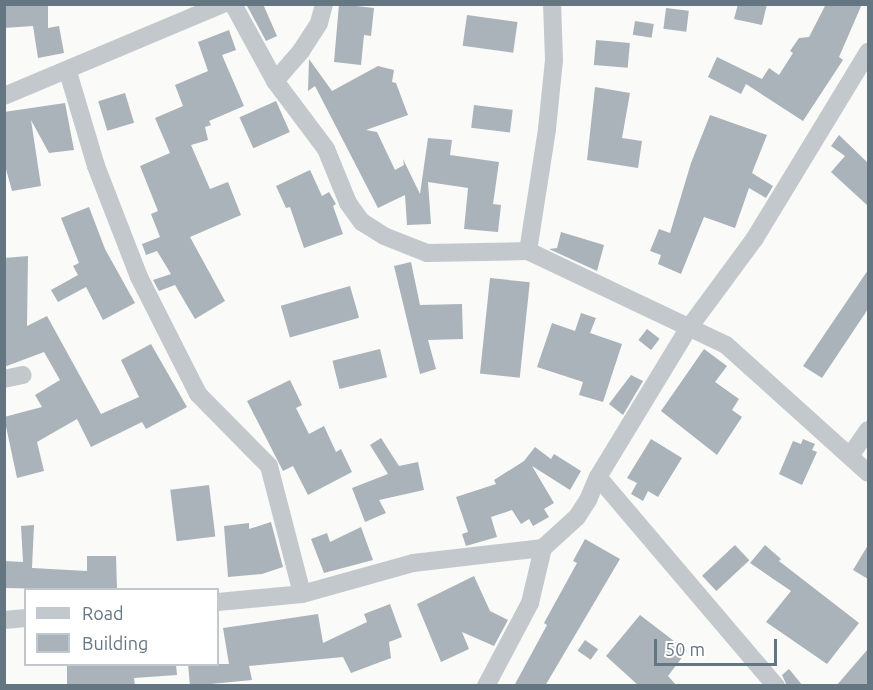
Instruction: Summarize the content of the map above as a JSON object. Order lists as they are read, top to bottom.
{
  "legend": ["Road", "Building"],
  "scale_bar": "50 m"
}
